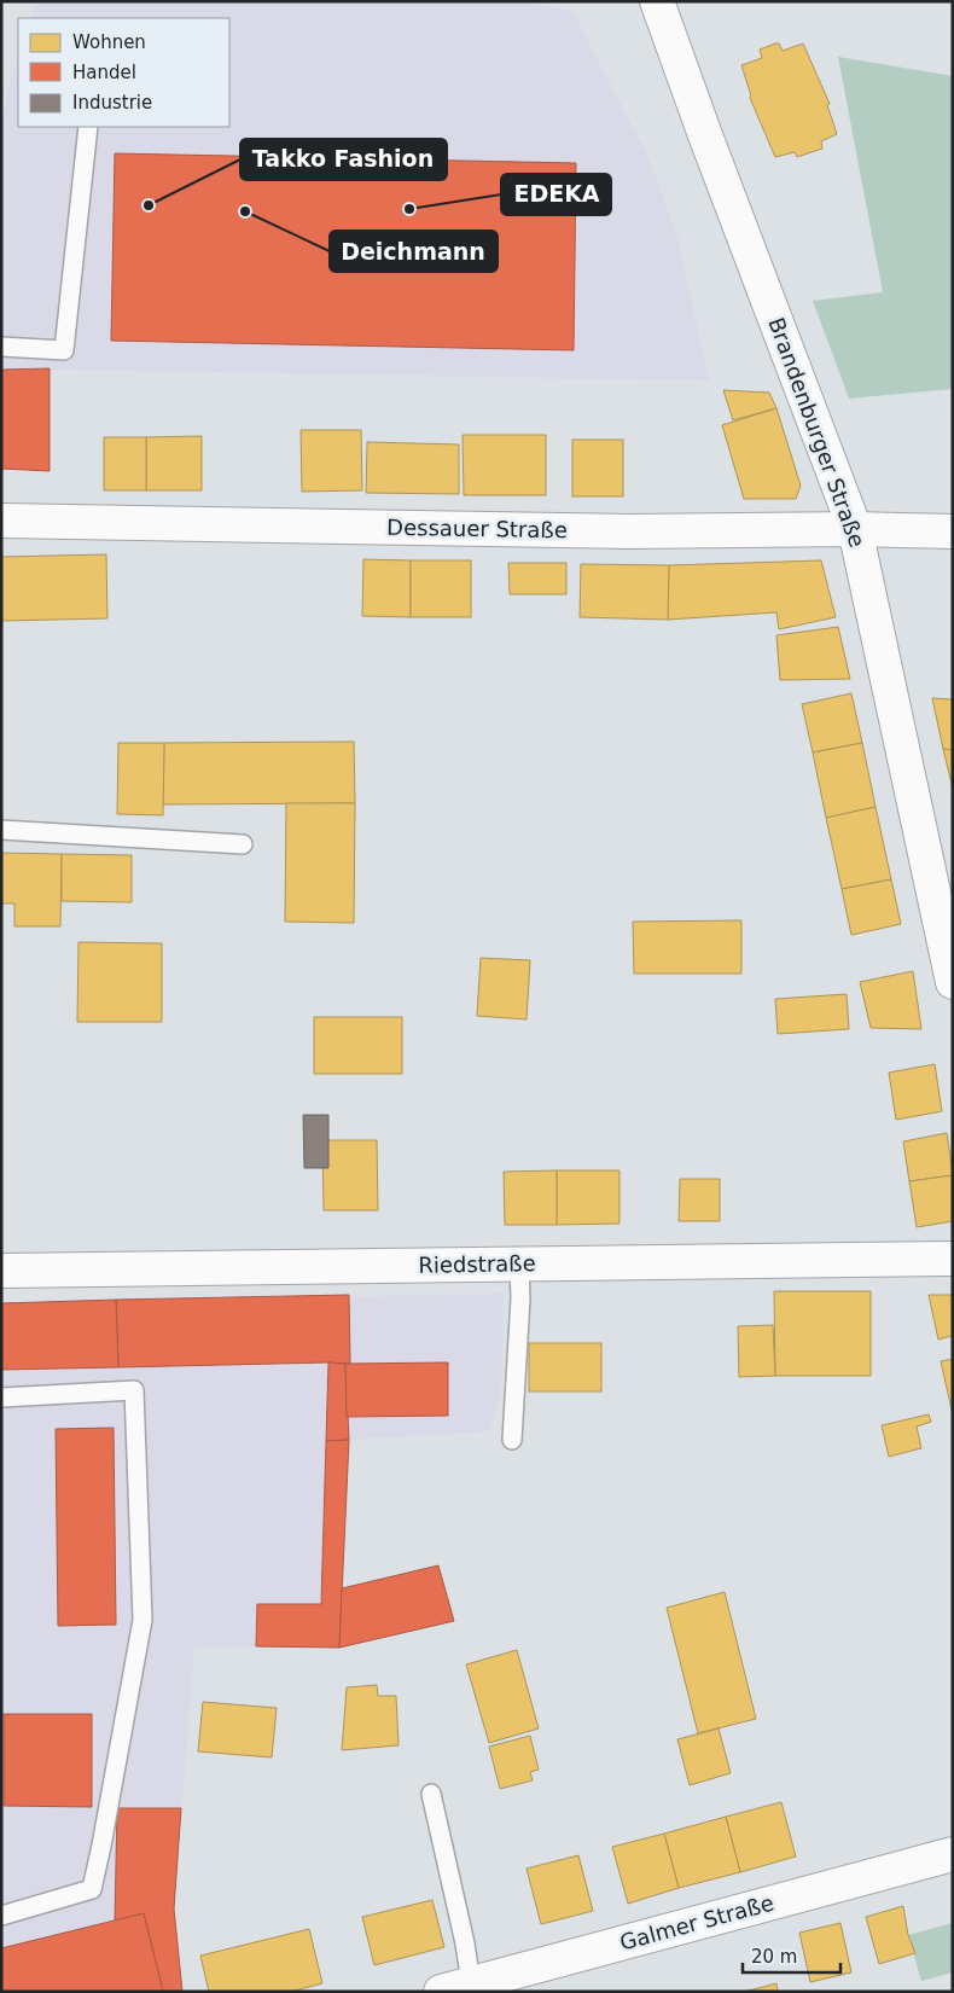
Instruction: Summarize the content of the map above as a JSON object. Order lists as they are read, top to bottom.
{
  "streets": {
    "street": [
      "Brandenburger Straße",
      "Dessauer Straße",
      "Riedstraße",
      "Galmer Straße"
    ]
  },
  "crossings": [
    ["Brandenburger Straße", "Dessauer Straße"]
  ],
  "places": ["Takko Fashion", "EDEKA", "Deichmann"],
  "legend": ["Wohnen", "Handel", "Industrie"],
  "scale_bar": "20 m"
}
